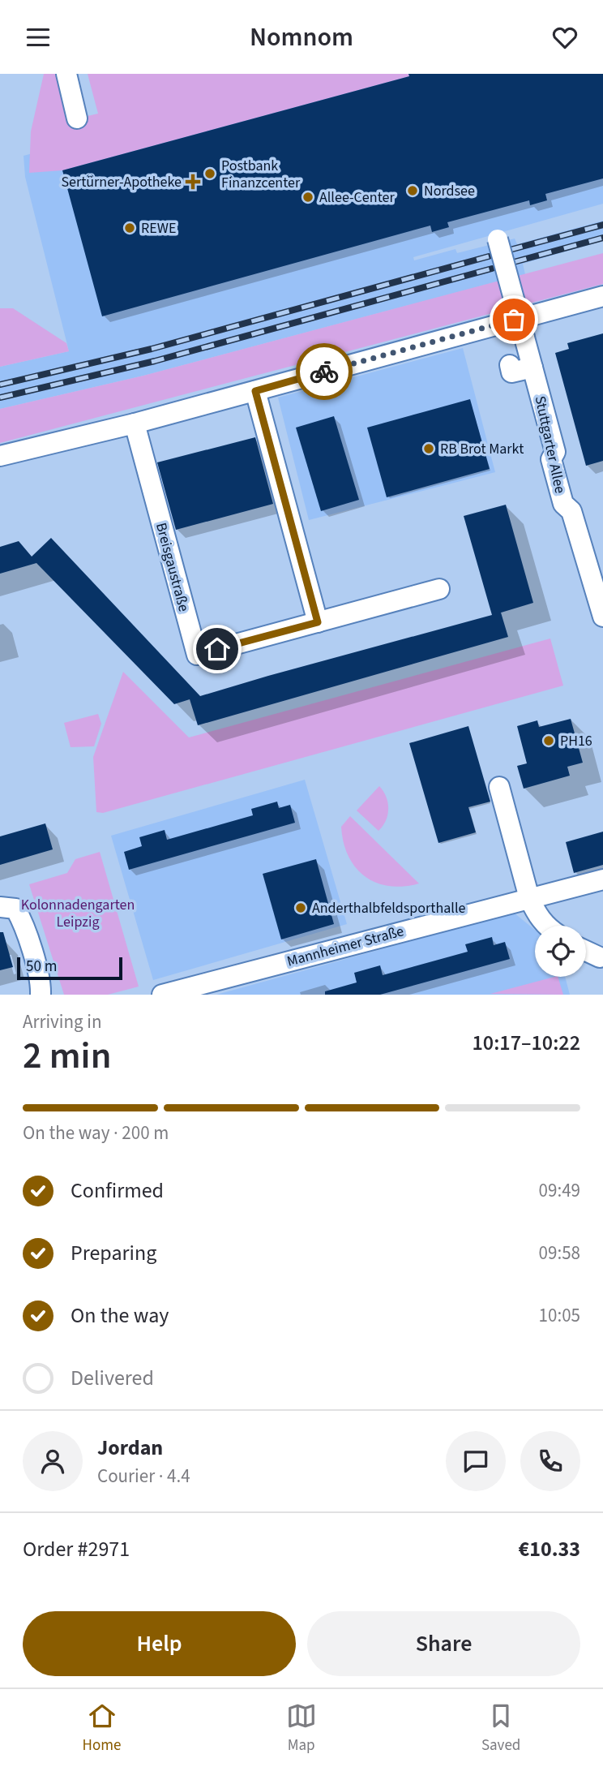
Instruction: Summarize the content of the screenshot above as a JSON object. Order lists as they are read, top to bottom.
{
  "streets": {
    "street": ["Stuttgarter Allee", "Breisgaustraße", "Mannheimer Straße"]
  },
  "parks": ["Kolonnadengarten Leipzig"],
  "places": {
    "other": [
      "Postbank Finanzcenter",
      "Nordsee",
      "Allee-Center",
      "REWE",
      "RB Brot Markt",
      "PH16",
      "Anderthalbfeldsporthalle"
    ],
    "health": ["Sertürner-Apotheke"]
  },
  "scale_bar": "50 m",
  "page": {
    "header": "Nomnom",
    "scale": "50 m",
    "heading": ["2 min", "Arriving in", "10:17–10:22"],
    "panel": [
      "Jordan",
      "Courier · 4.4",
      "Order #2971",
      "€10.33"
    ],
    "bar": "On the way · 200 m",
    "list": [
      ["Confirmed", "09:49"],
      ["Preparing", "09:58"],
      ["On the way", "10:05"],
      "Delivered"
    ],
    "buttons": ["Help", "Share"],
    "tabs": ["Home", "Map", "Saved"]
  }
}
